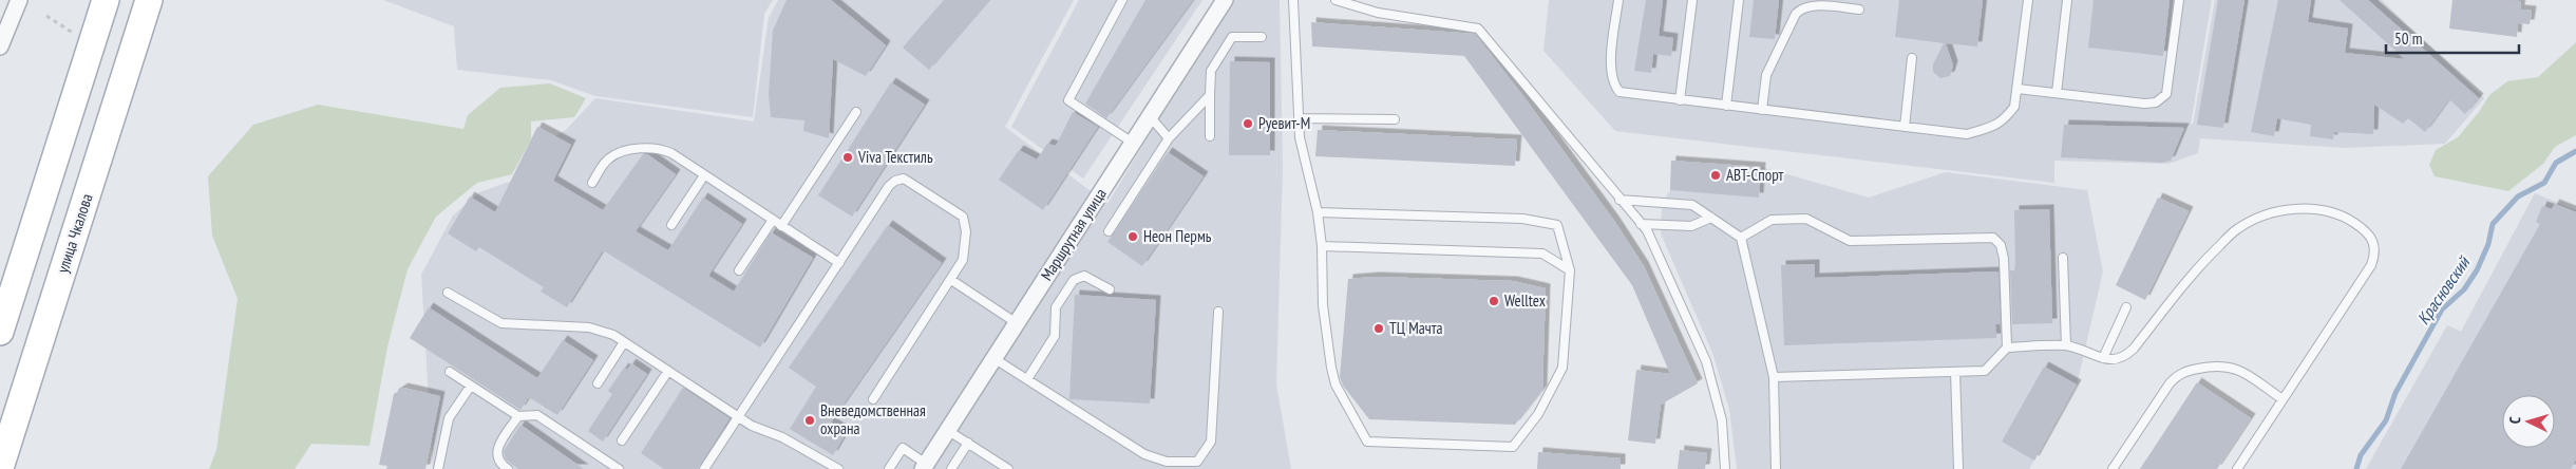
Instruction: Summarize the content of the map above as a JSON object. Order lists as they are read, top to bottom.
{
  "streets": {
    "main road": ["улица Чкалова"],
    "street": ["Маршрутная улица"]
  },
  "water": ["Красновский"],
  "places": [
    "Руевит-М",
    "Viva Текстиль",
    "АВТ-Спорт",
    "Неон Пермь",
    "Welltex",
    "ТЦ Мачта",
    "Вневедомственная охрана"
  ],
  "scale_bar": "50 m",
  "north": "left"
}
